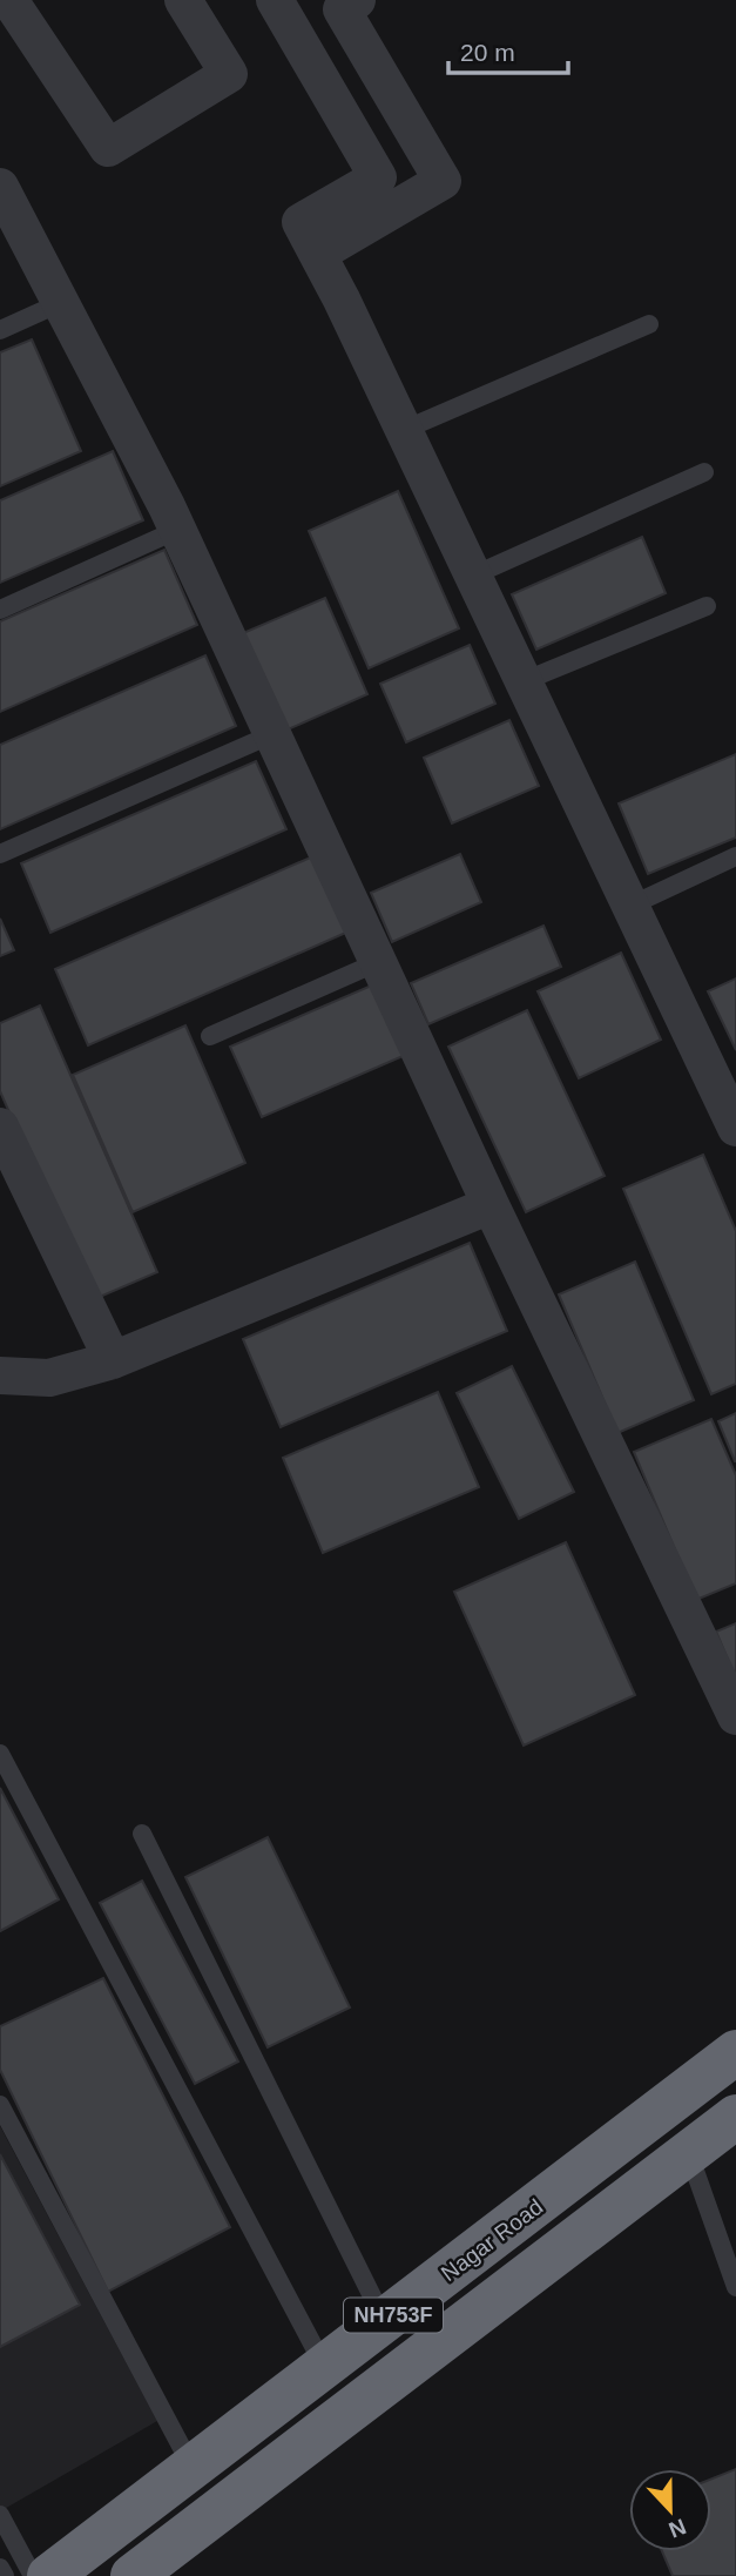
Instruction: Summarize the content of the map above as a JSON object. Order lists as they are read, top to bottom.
{
  "streets": {
    "highway": ["Nagar Road", "NH753F"]
  },
  "scale_bar": "20 m",
  "north": "bottom"
}
